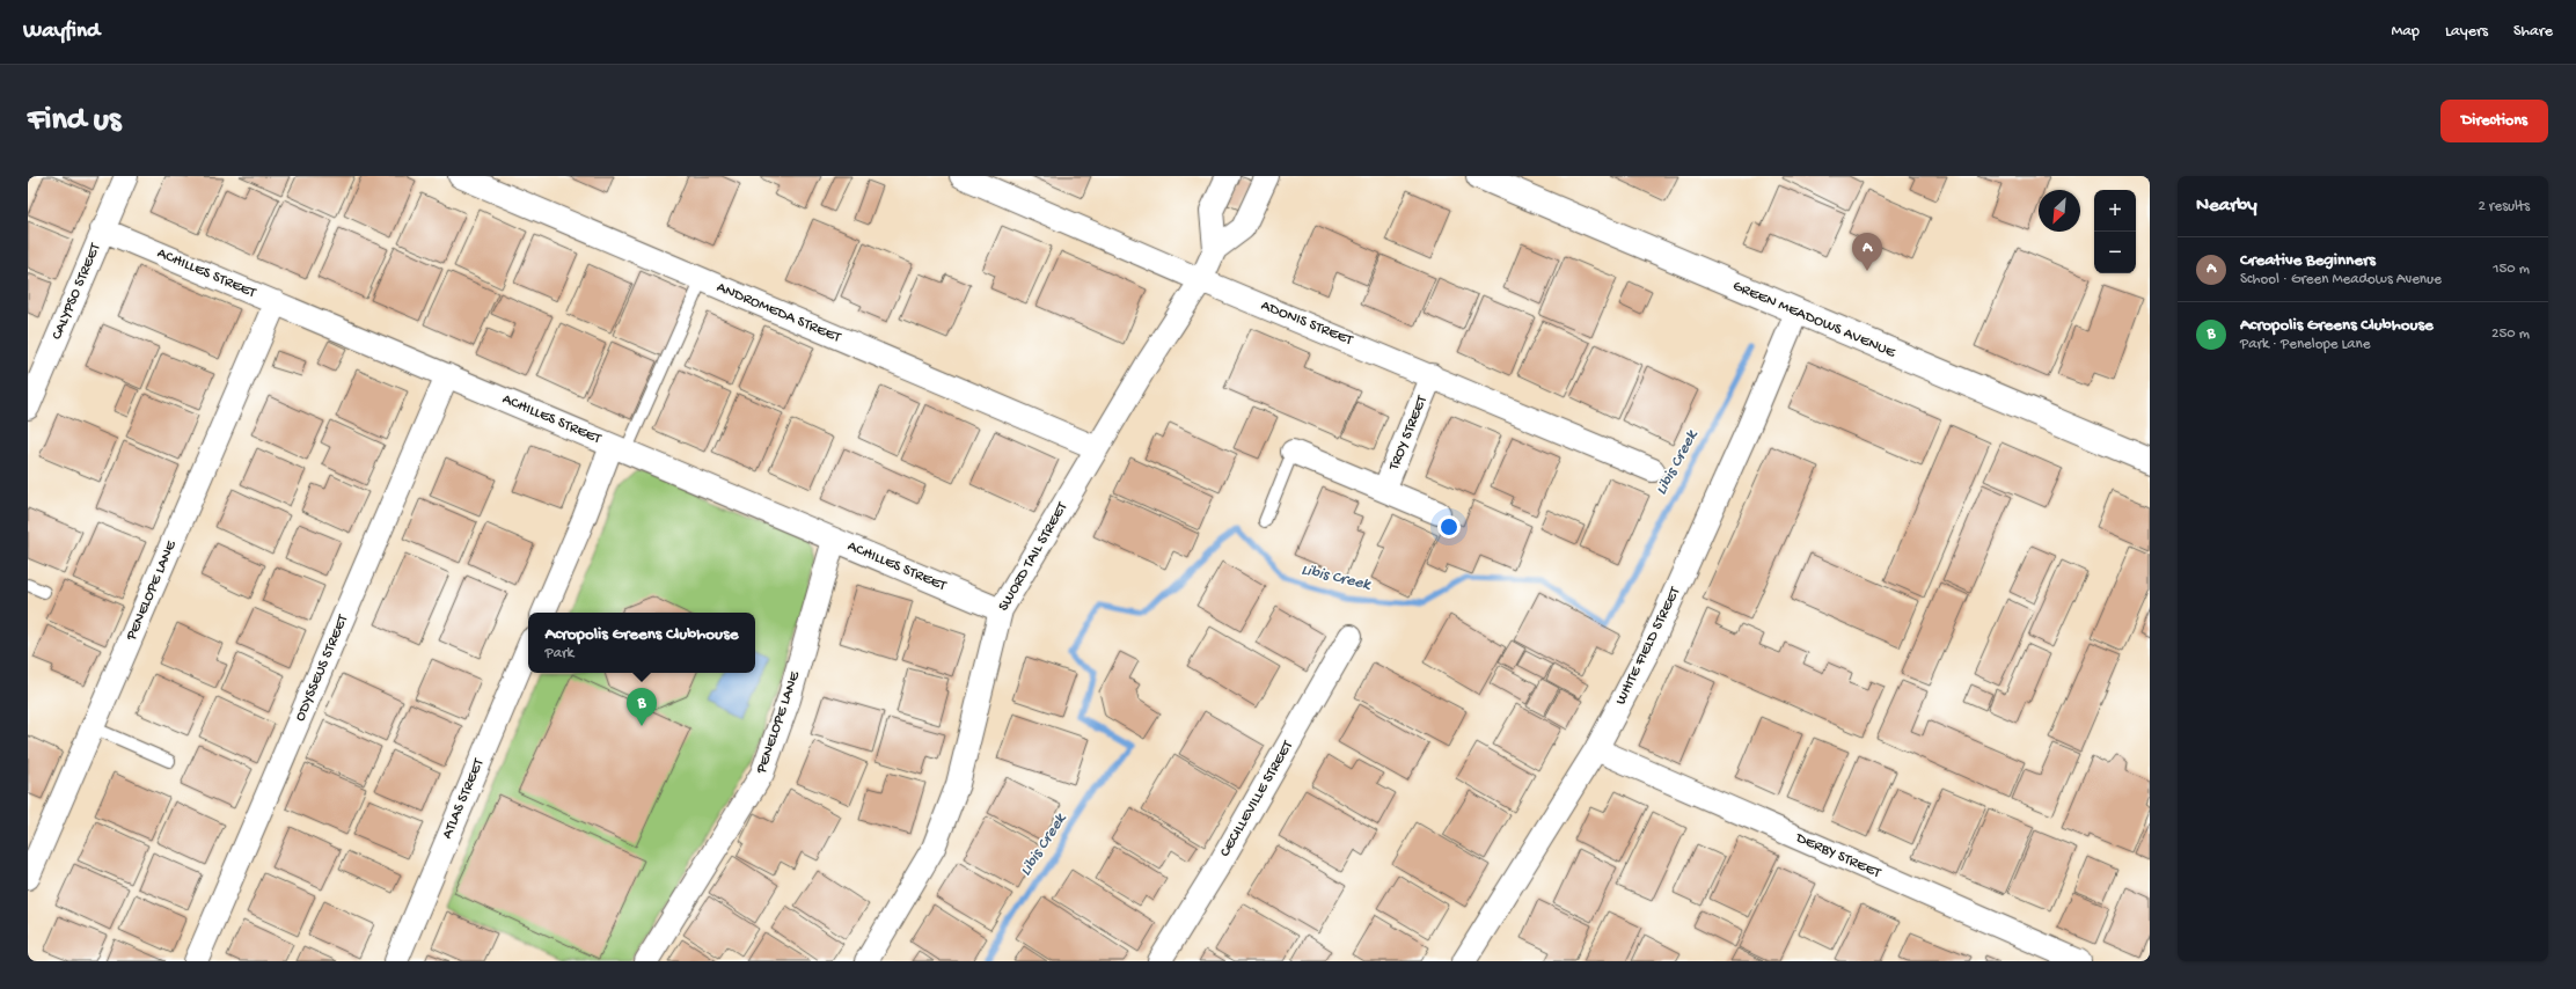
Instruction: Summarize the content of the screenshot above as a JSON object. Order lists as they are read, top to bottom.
{
  "streets": {
    "street": [
      "ACHILLES STREET",
      "CALYPSO STREET",
      "ANDROMEDA STREET",
      "GREEN MEADOWS AVENUE",
      "ADONIS STREET",
      "TROY STREET",
      "SWORD TAIL STREET",
      "PENELOPE LANE",
      "WHITE FIELD STREET",
      "ODYSSEUS STREET",
      "ATLAS STREET",
      "CECILLEVILLE STREET",
      "DERBY STREET"
    ]
  },
  "crossings": [
    ["ACHILLES STREET", "CALYPSO STREET"],
    ["ACHILLES STREET", "SWORD TAIL STREET"],
    ["ACHILLES STREET", "PENELOPE LANE"],
    ["ACHILLES STREET", "ODYSSEUS STREET"],
    ["ANDROMEDA STREET", "SWORD TAIL STREET"],
    ["GREEN MEADOWS AVENUE", "WHITE FIELD STREET"],
    ["ADONIS STREET", "TROY STREET"],
    ["ADONIS STREET", "SWORD TAIL STREET"],
    ["WHITE FIELD STREET", "DERBY STREET"]
  ],
  "water": ["Libis Creek"],
  "north": "bottom left",
  "page": {
    "header": "Wayfind",
    "nav": ["Map", "Layers", "Share"],
    "buttons": "Directions",
    "title": "Find us",
    "heading": ["Nearby", "2 results"],
    "map_buttons": ["+", "−"],
    "pins": ["A", "B"],
    "list": [
      {
        "mark": "A",
        "name": "Creative Beginners",
        "note": "School · Green Meadows Avenue",
        "value": "150 m"
      },
      {
        "mark": "B",
        "name": "Acropolis Greens Clubhouse",
        "note": "Park · Penelope Lane",
        "value": "250 m"
      }
    ],
    "popup": ["Acropolis Greens Clubhouse", "Park"]
  }
}
